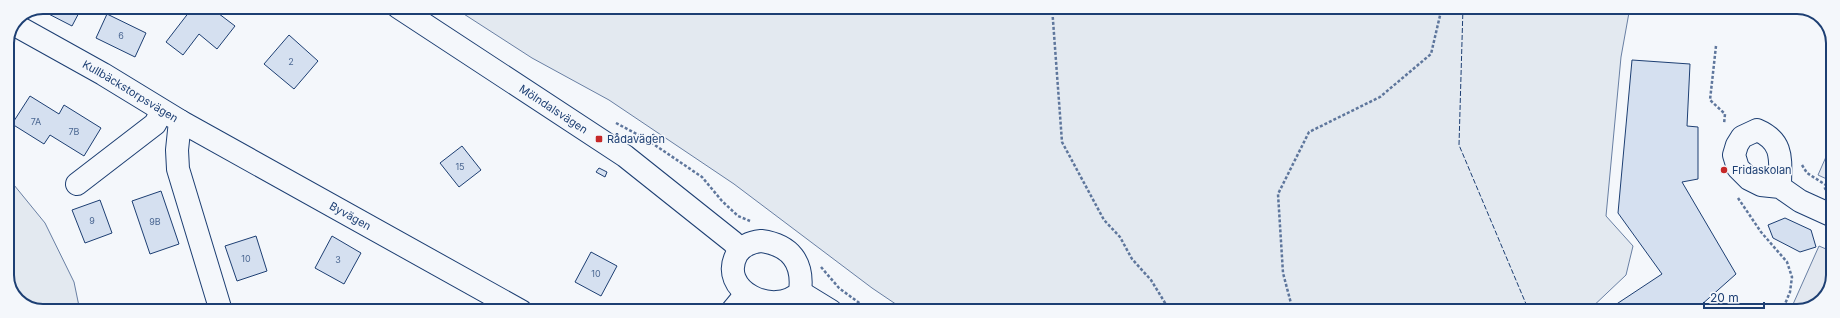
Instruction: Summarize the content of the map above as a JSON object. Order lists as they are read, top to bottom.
{
  "streets": {
    "street": ["Kullbäckstorpsvägen", "Mölndalsvägen", "Byvägen"]
  },
  "crossings": [
    ["Kullbäckstorpsvägen", "Byvägen"]
  ],
  "places": {
    "transit": ["Rådavägen"],
    "other": ["Fridaskolan"]
  },
  "house_numbers": [
    "6",
    "2",
    "7A",
    "7B",
    "15",
    "9",
    "9B",
    "10",
    "3",
    "10"
  ],
  "scale_bar": "20 m"
}
